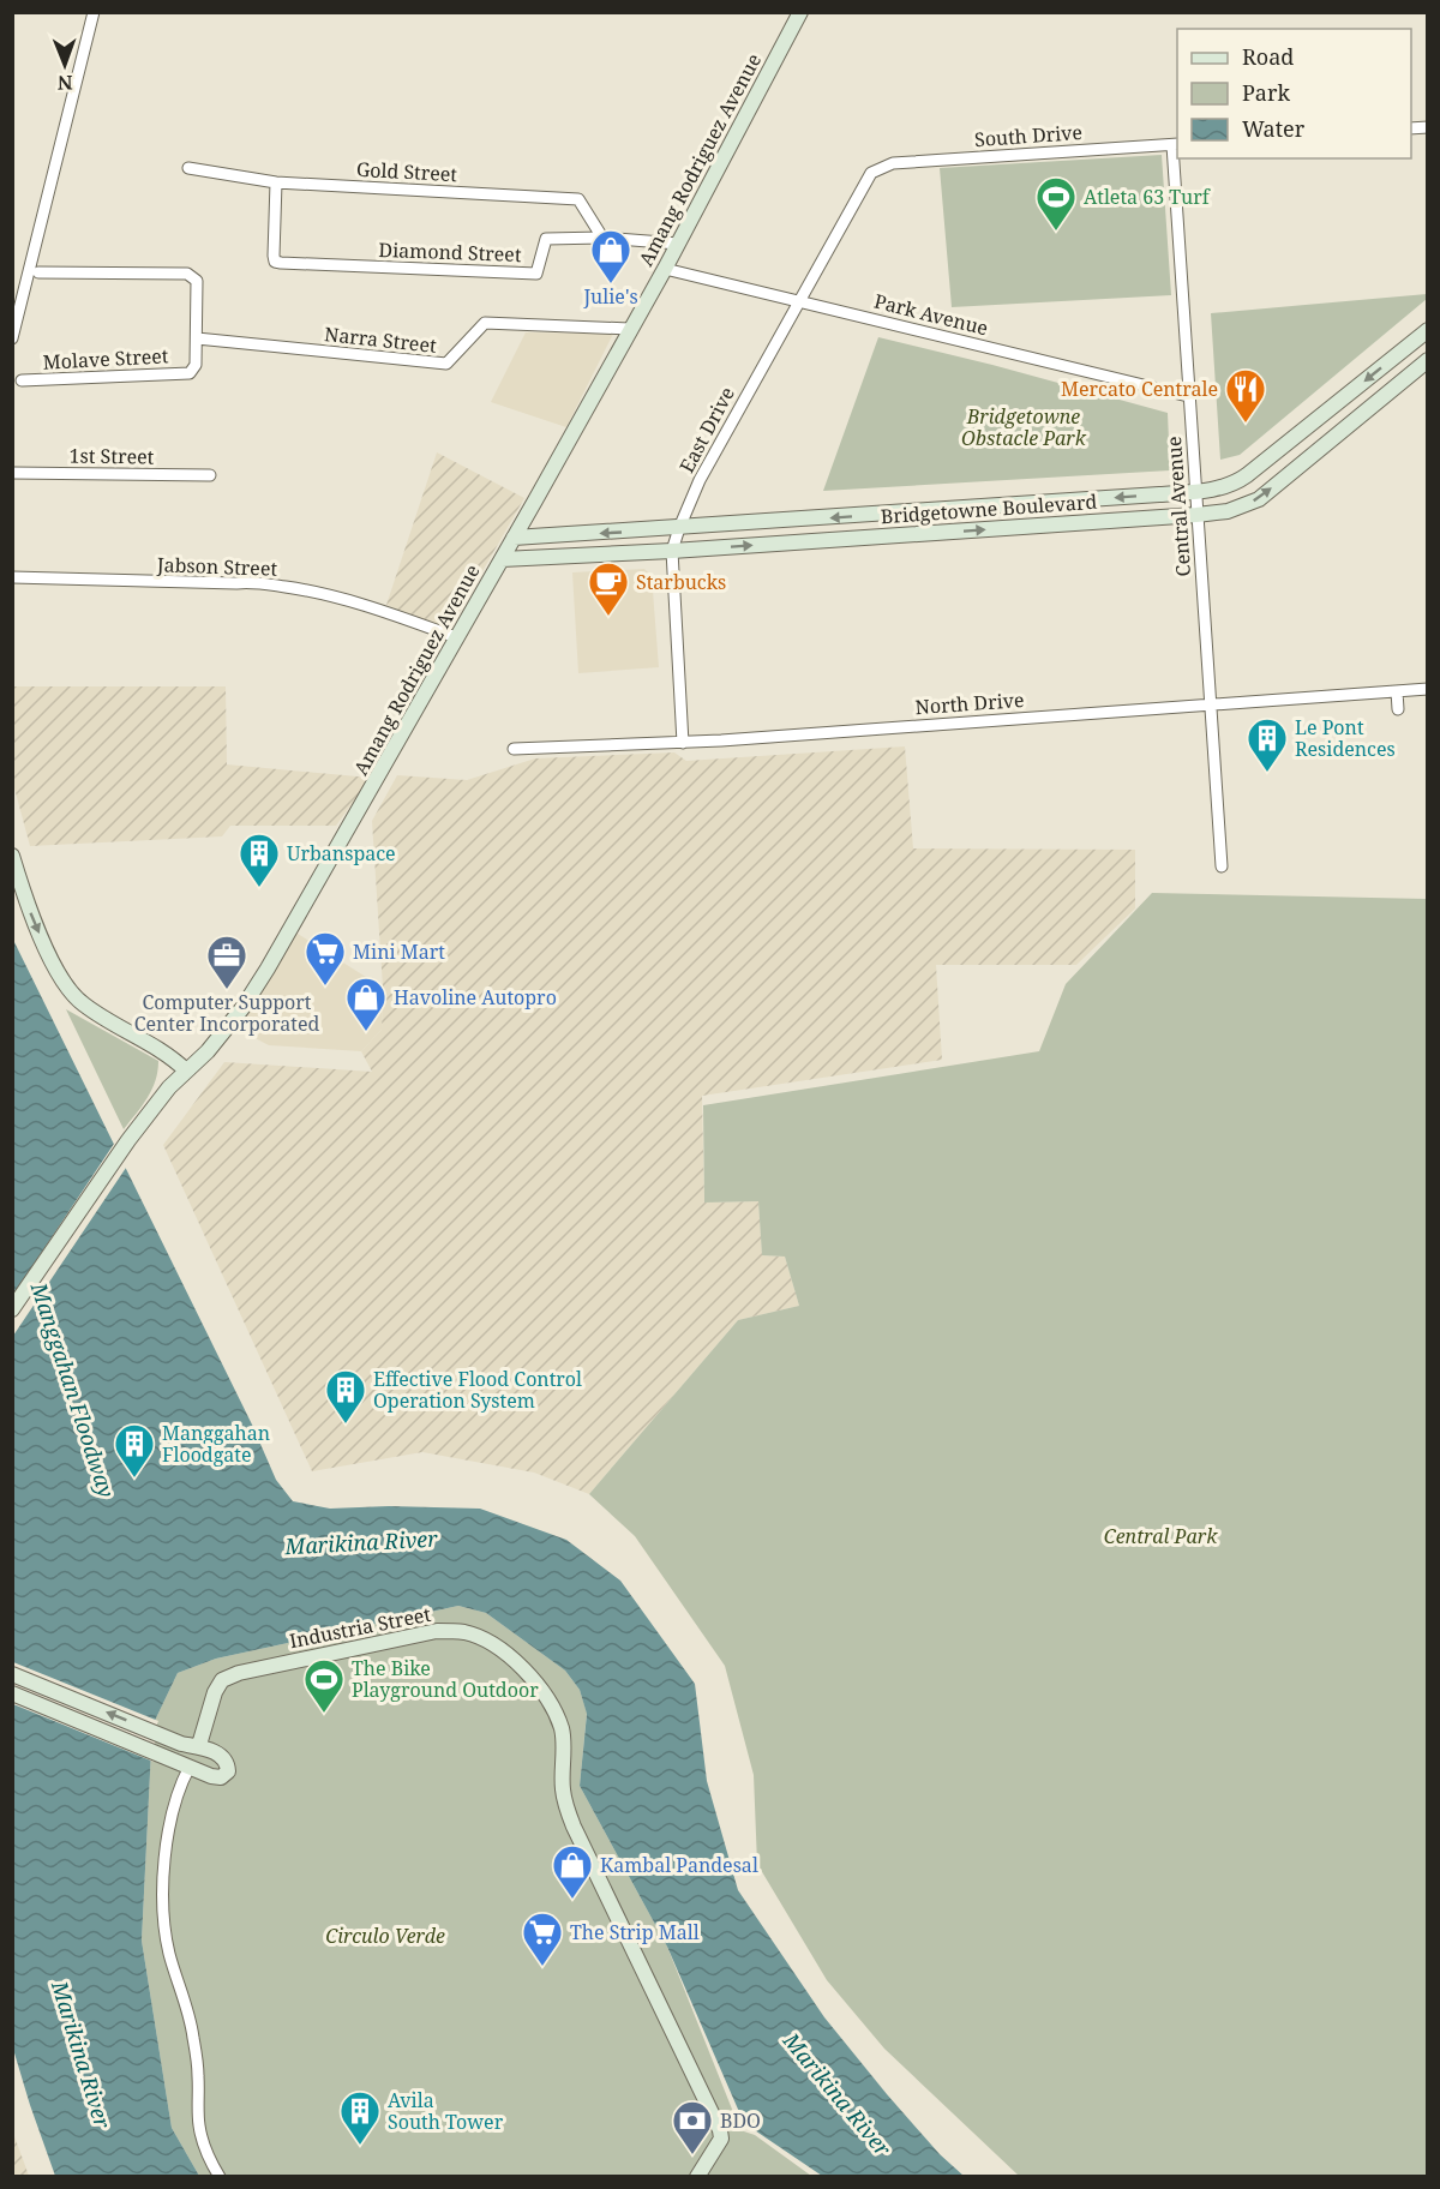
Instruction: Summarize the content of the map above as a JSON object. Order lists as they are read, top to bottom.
{
  "streets": {
    "street": [
      "South Drive",
      "Amang Rodriguez Avenue",
      "Gold Street",
      "Diamond Street",
      "Park Avenue",
      "Narra Street",
      "Molave Street",
      "East Drive",
      "1st Street",
      "Central Avenue",
      "Bridgetowne Boulevard",
      "Jabson Street",
      "North Drive",
      "Industria Street"
    ]
  },
  "crossings": [
    ["South Drive", "East Drive"],
    ["South Drive", "Central Avenue"],
    ["Amang Rodriguez Avenue", "Diamond Street"],
    ["Amang Rodriguez Avenue", "Park Avenue"],
    ["Amang Rodriguez Avenue", "Narra Street"],
    ["Amang Rodriguez Avenue", "Bridgetowne Boulevard"],
    ["Amang Rodriguez Avenue", "Jabson Street"],
    ["Gold Street", "Diamond Street"],
    ["Park Avenue", "East Drive"],
    ["Park Avenue", "Central Avenue"],
    ["Narra Street", "Molave Street"],
    ["East Drive", "Bridgetowne Boulevard"],
    ["East Drive", "North Drive"],
    ["Central Avenue", "Bridgetowne Boulevard"],
    ["Central Avenue", "North Drive"]
  ],
  "water": ["Manggahan Floodway", "Marikina River"],
  "parks": ["Bridgetowne Obstacle Park", "Central Park", "Circulo Verde"],
  "places": {
    "sports": ["Atleta 63 Turf", "The Bike Playground Outdoor"],
    "shop": ["Julie's", "Havoline Autopro", "Kambal Pandesal"],
    "restaurant": ["Mercato Centrale"],
    "cafe": ["Starbucks"],
    "building": [
      "Le Pont Residences",
      "Urbanspace",
      "Effective Flood Control Operation System",
      "Manggahan Floodgate",
      "Avila South Tower"
    ],
    "supermarket": ["Mini Mart", "The Strip Mall"],
    "office": ["Computer Support Center Incorporated"],
    "bank": ["BDO"]
  },
  "legend": ["Road", "Park", "Water"],
  "north": "bottom"
}
